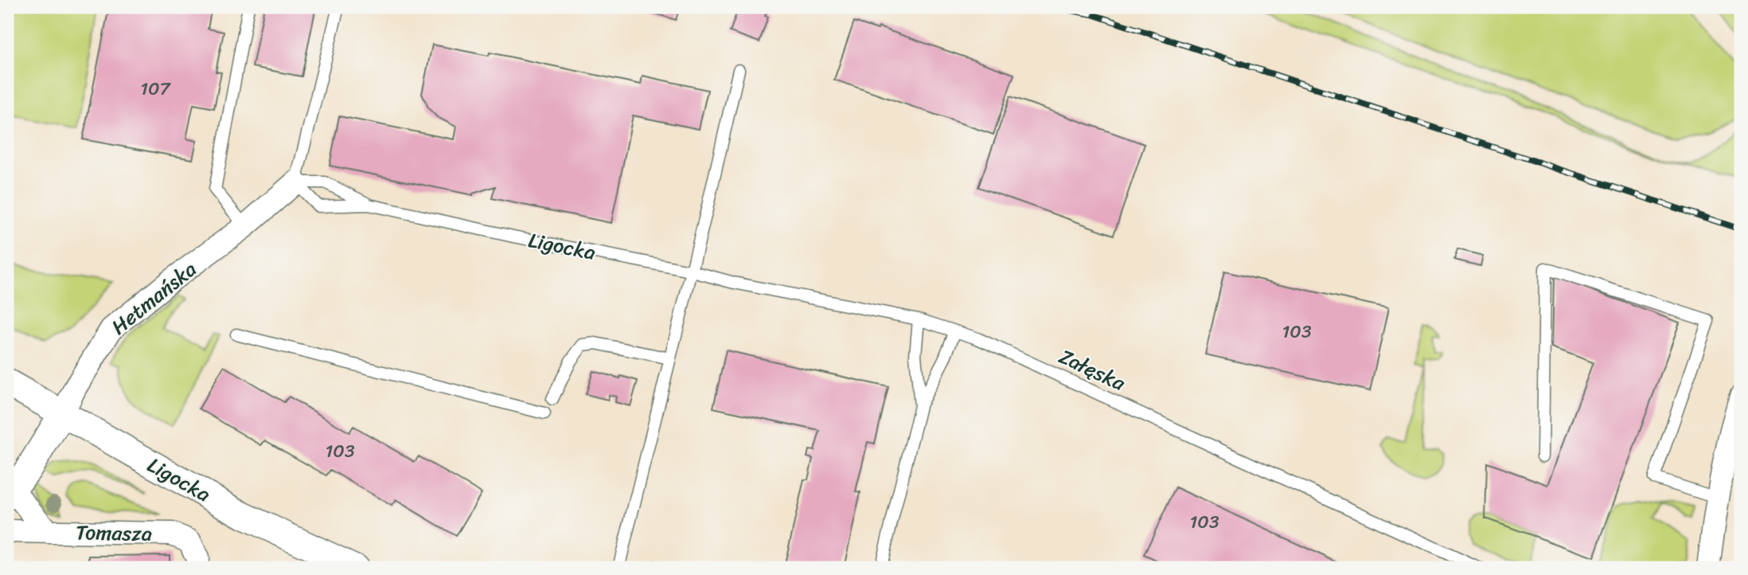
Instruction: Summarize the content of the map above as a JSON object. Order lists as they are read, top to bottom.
{
  "streets": {
    "street": ["Ligocka", "Hetmańska", "Tomasza"],
    "lane": ["Załęska"]
  },
  "crossings": [
    ["Ligocka", "Hetmańska"],
    ["Ligocka", "Załęska"]
  ],
  "house_numbers": [
    "107",
    "103",
    "103",
    "103"
  ]
}
